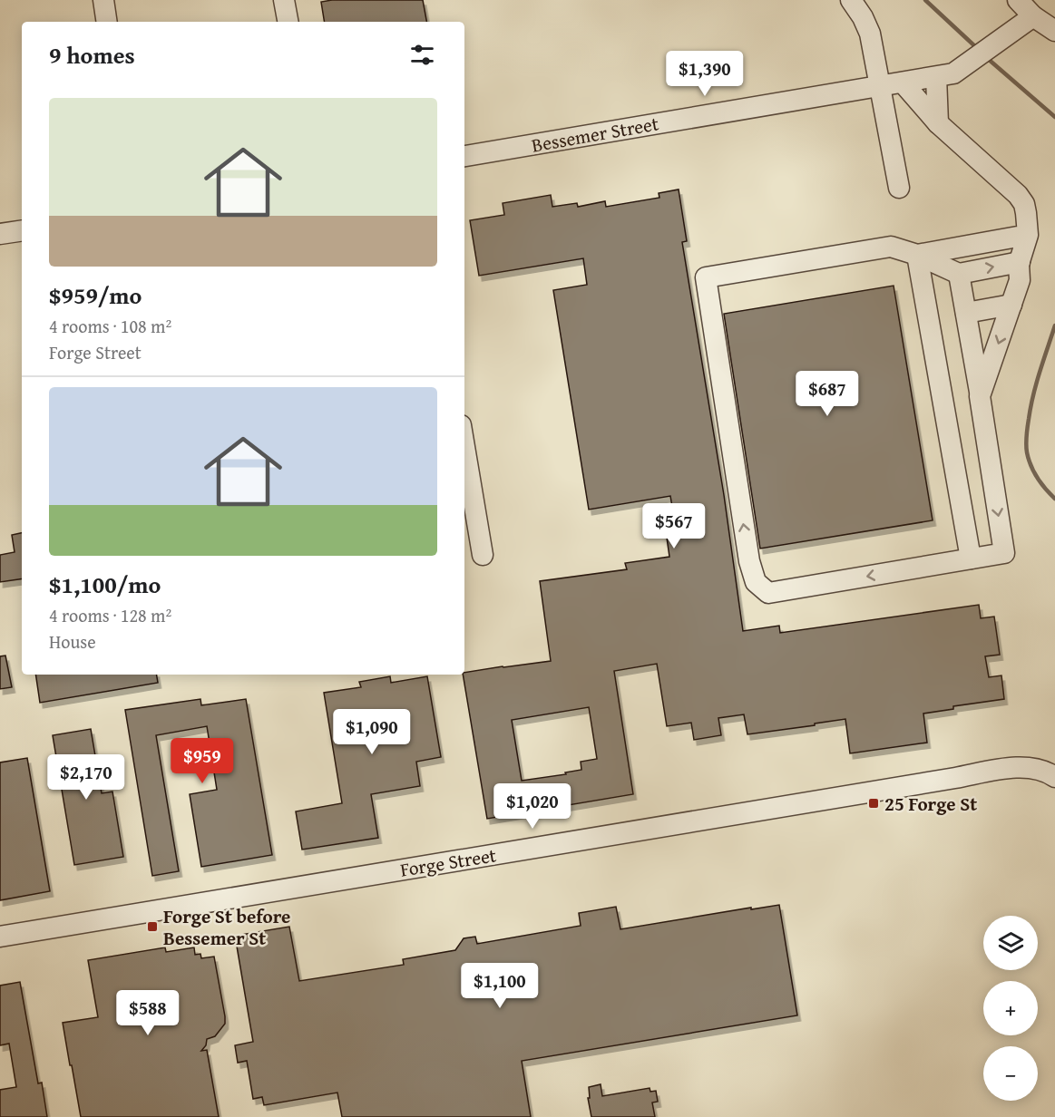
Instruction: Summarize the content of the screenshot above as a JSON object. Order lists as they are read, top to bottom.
{
  "streets": {
    "street": ["Bessemer Street", "Forge Street"]
  },
  "places": {
    "transit": ["25 Forge St", "Forge St before Bessemer St"]
  },
  "page": {
    "heading": "9 homes",
    "price": [
      "$1,390",
      "$687",
      "$567",
      "$1,090",
      "$959",
      "$2,170",
      "$1,020",
      "$1,100",
      "$588"
    ],
    "list": [
      {
        "name": "$959/mo",
        "note": "4 rooms · 108 m² · Forge Street"
      },
      {
        "name": "$1,100/mo",
        "note": "4 rooms · 128 m² · House"
      }
    ],
    "map_buttons": ["+", "−"]
  }
}
